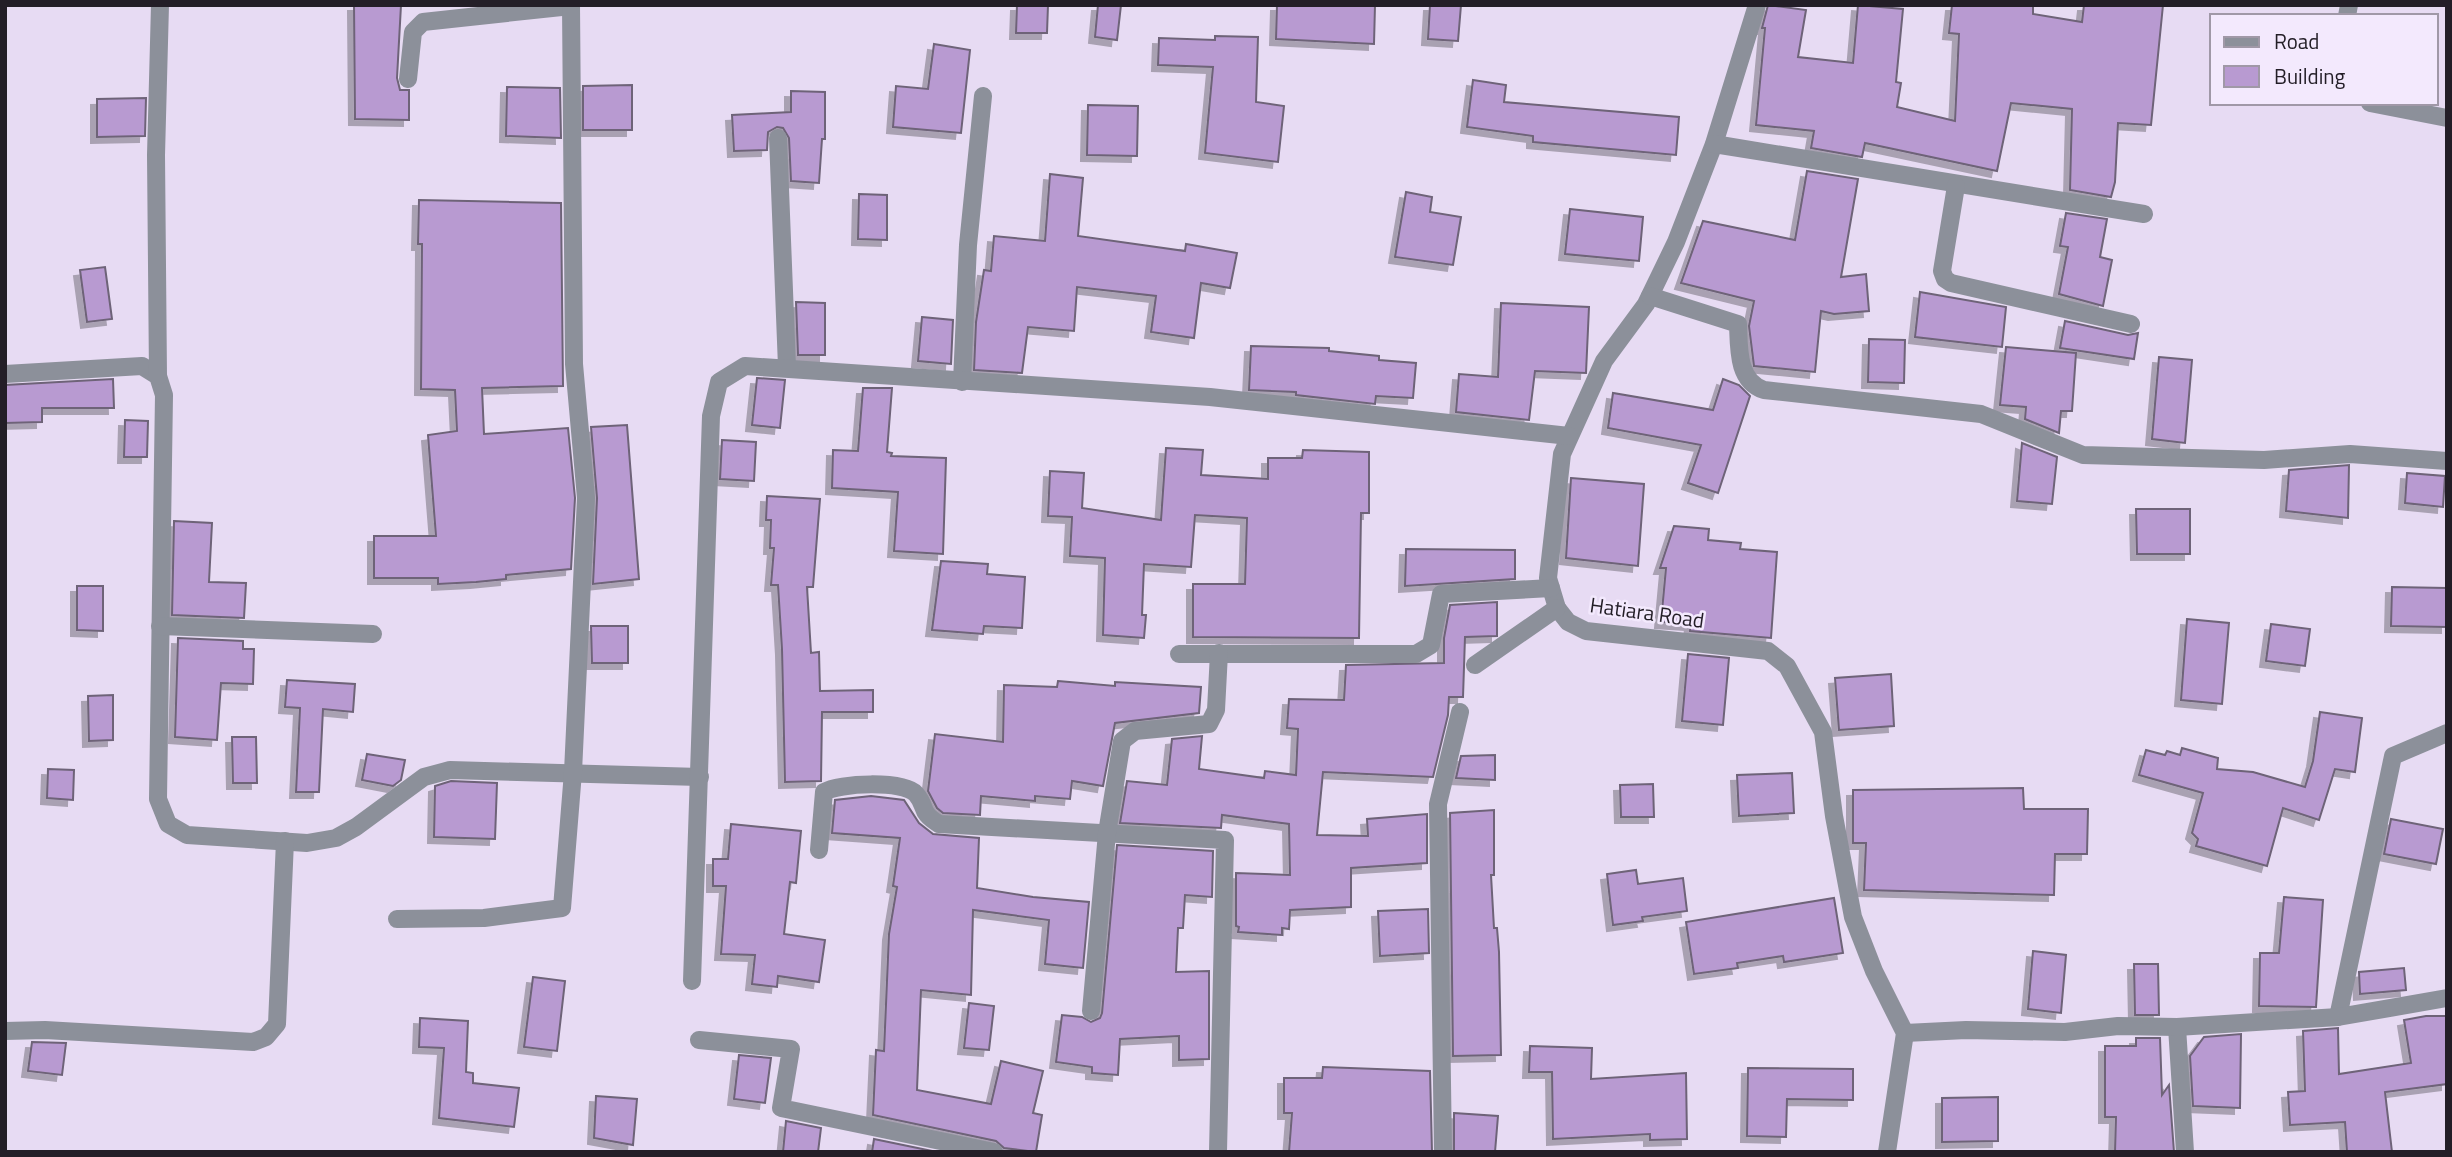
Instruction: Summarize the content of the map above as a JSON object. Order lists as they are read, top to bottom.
{
  "streets": {
    "street": ["Hatiara Road"]
  },
  "legend": ["Road", "Building"]
}
